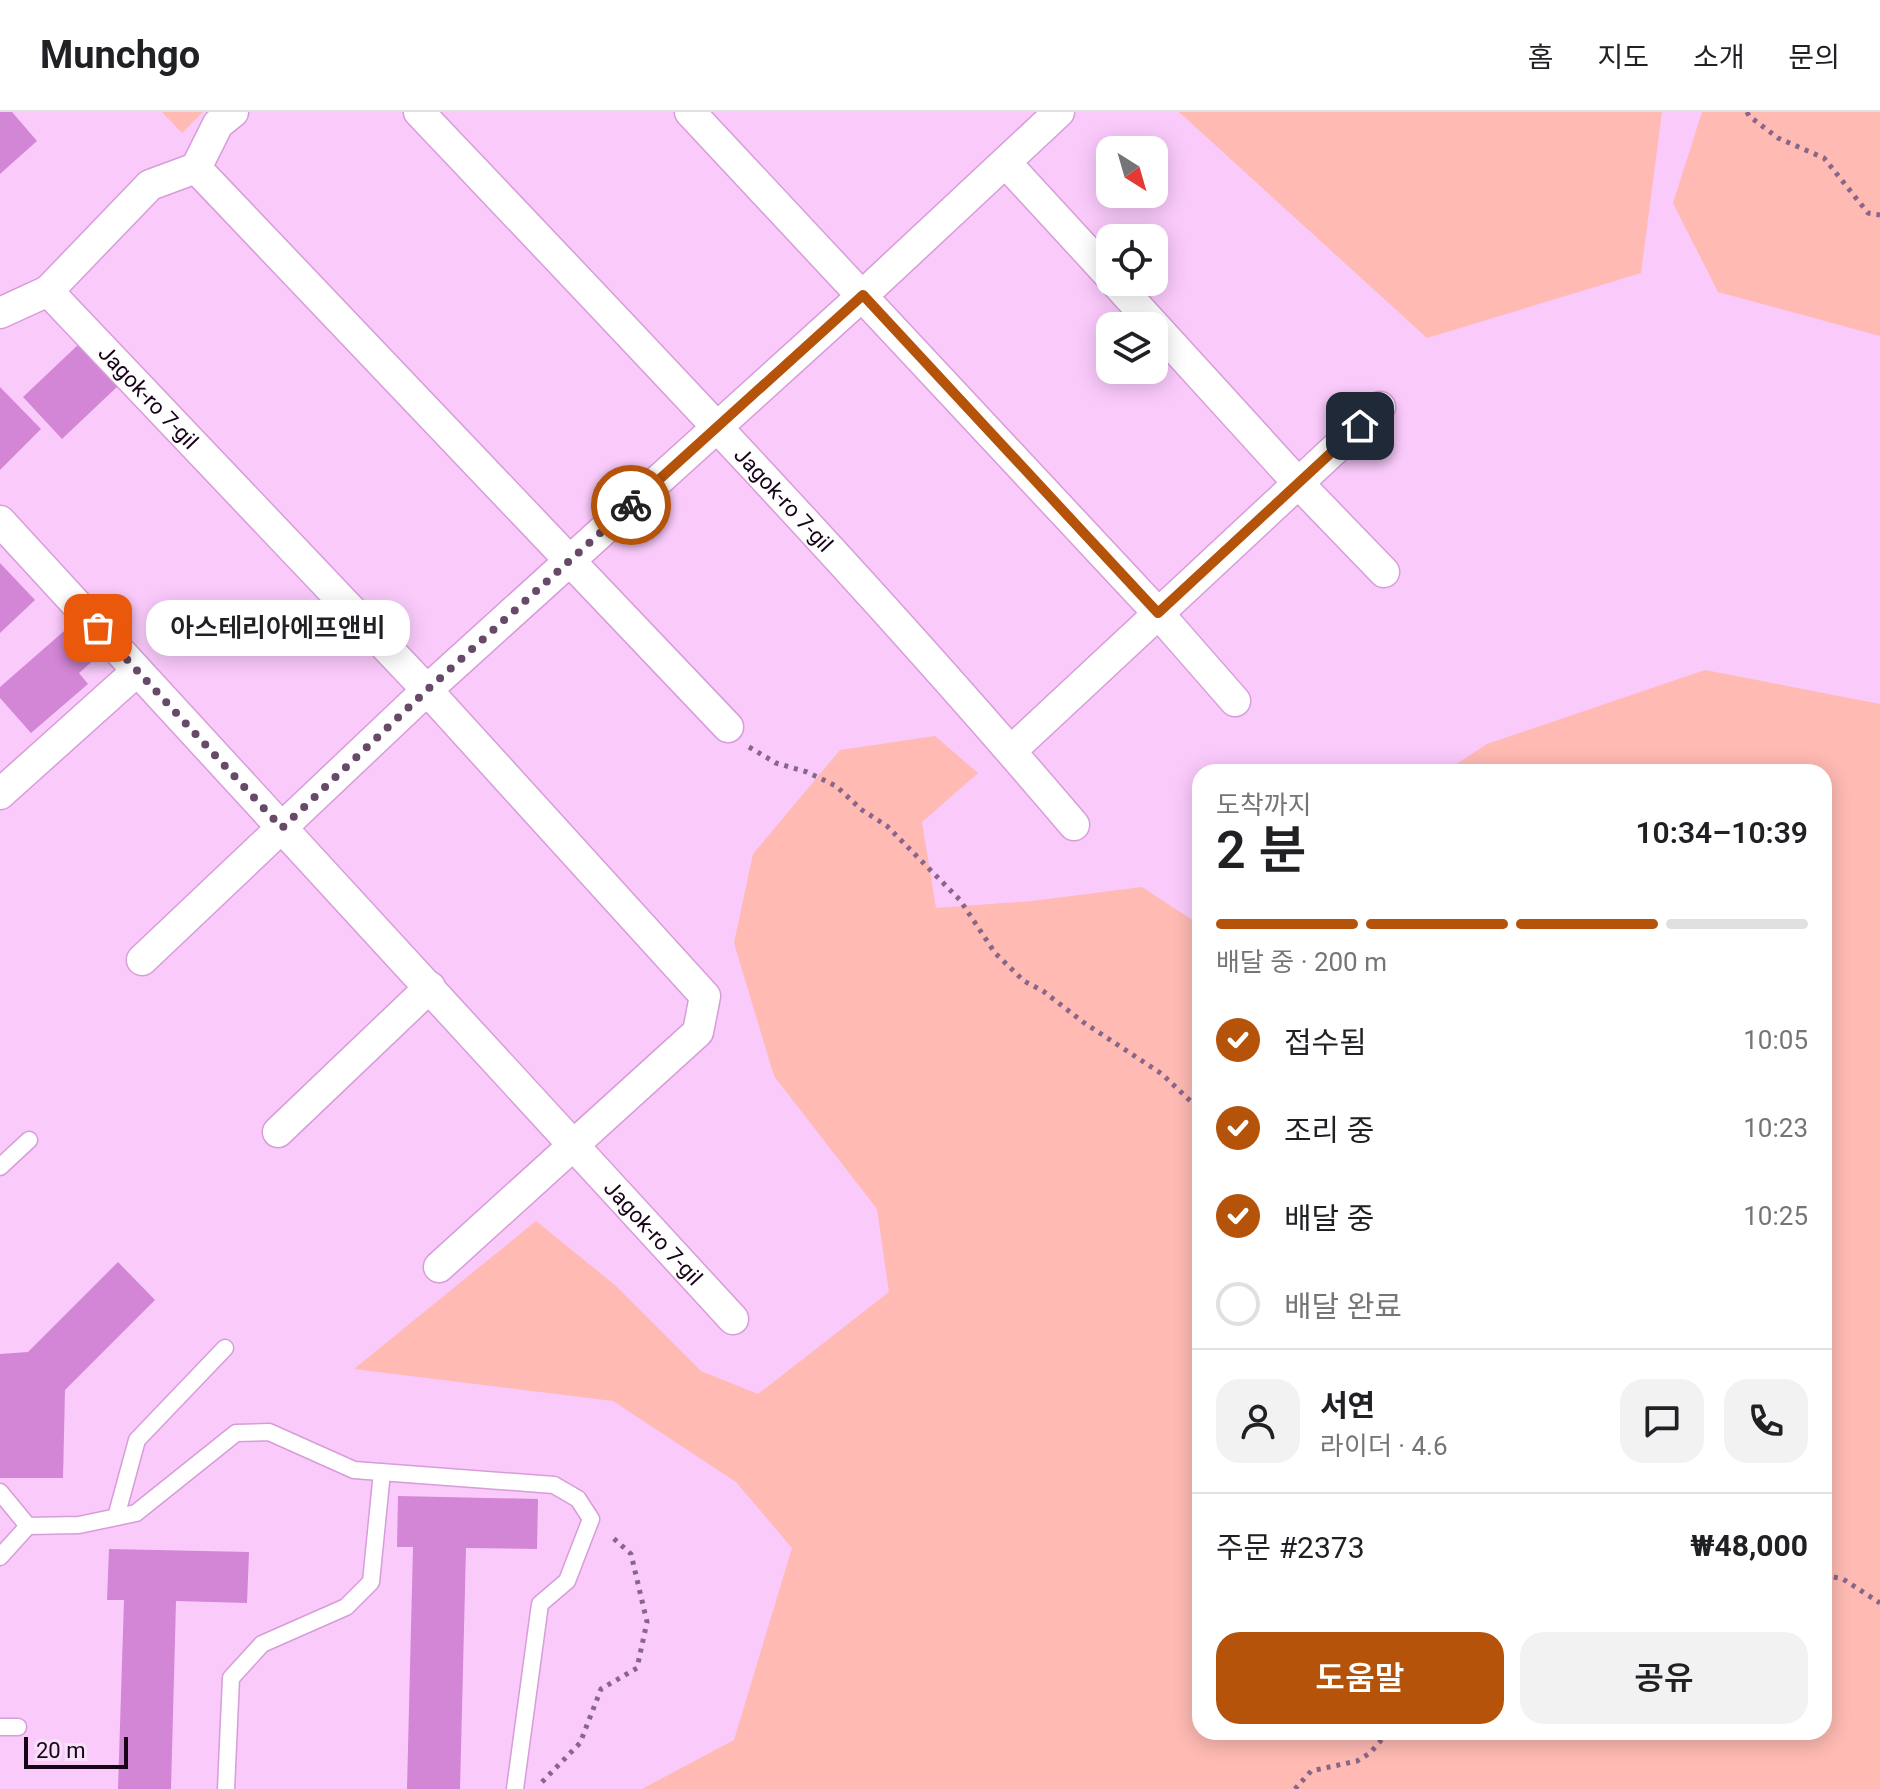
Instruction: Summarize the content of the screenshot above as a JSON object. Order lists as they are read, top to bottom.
{
  "streets": {
    "street": ["Jagok-ro 7-gil"]
  },
  "places": ["아스테리아에프앤비"],
  "scale_bar": "20 m",
  "north": "bottom right",
  "page": {
    "header": "Munchgo",
    "nav": [
      "홈",
      "지도",
      "소개",
      "문의"
    ],
    "bubble": "아스테리아에프앤비",
    "heading": ["2 분", "도착까지", "10:34–10:39"],
    "panel": [
      "서연",
      "라이더 · 4.6",
      "주문 #2373",
      "₩48,000"
    ],
    "bar": "배달 중 · 200 m",
    "list": [
      ["접수됨", "10:05"],
      ["조리 중", "10:23"],
      ["배달 중", "10:25"],
      "배달 완료"
    ],
    "buttons": ["도움말", "공유"],
    "scale": "20 m"
  }
}
